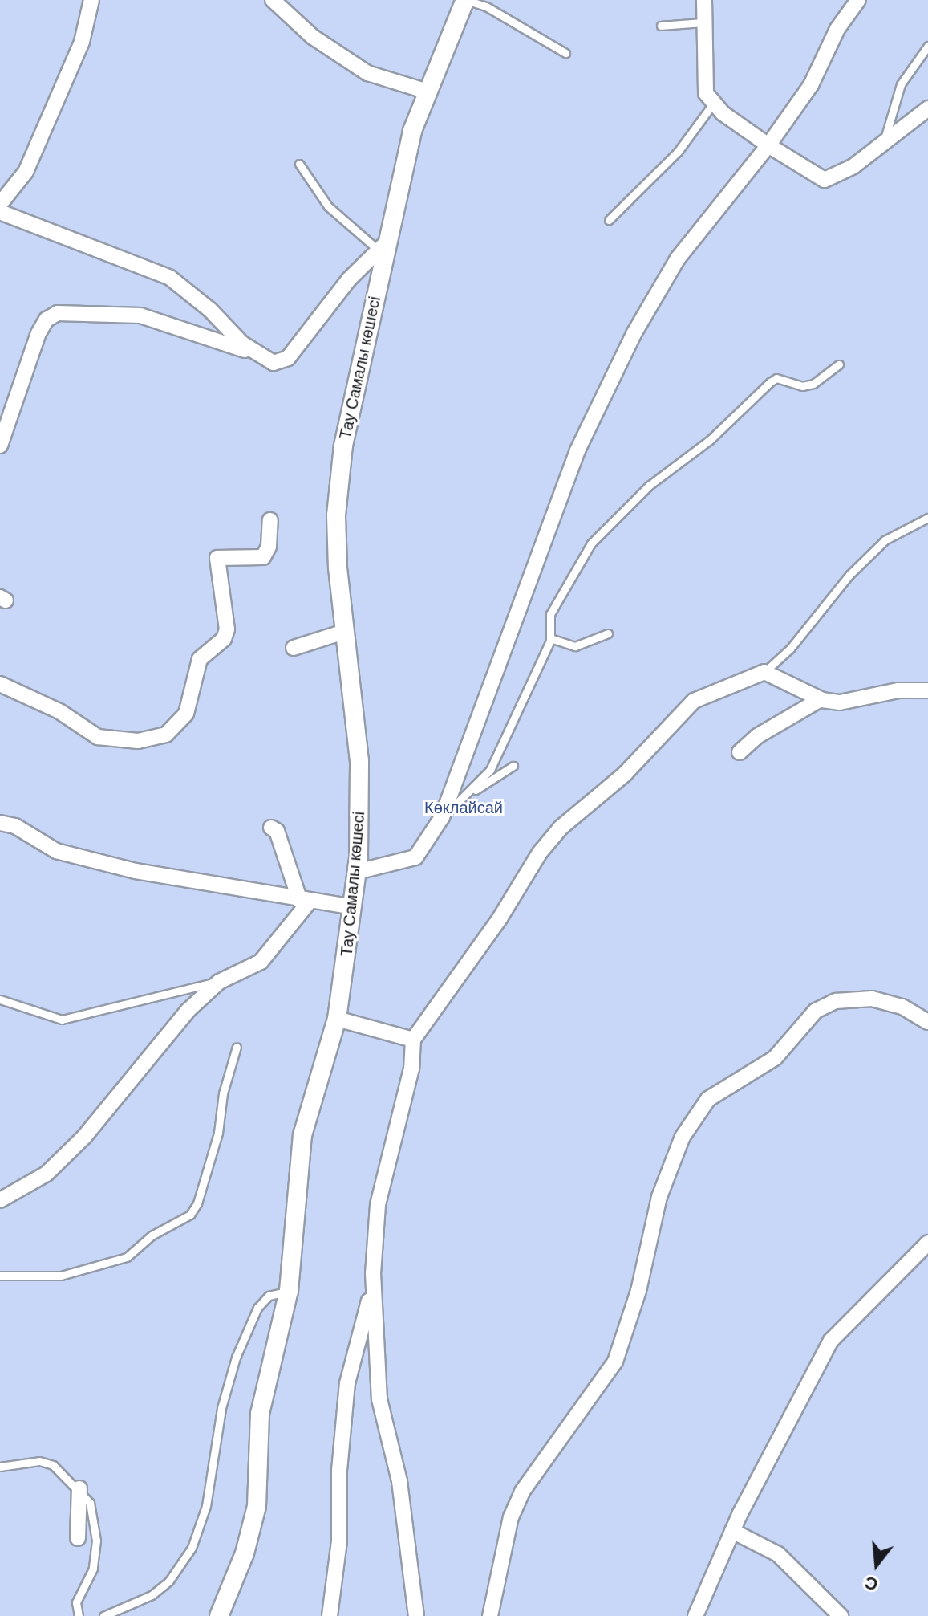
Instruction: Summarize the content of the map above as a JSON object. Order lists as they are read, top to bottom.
{
  "streets": {
    "street": ["Тау Самалы көшесі"]
  },
  "parks": ["Көклайсай"],
  "north": "bottom"
}
